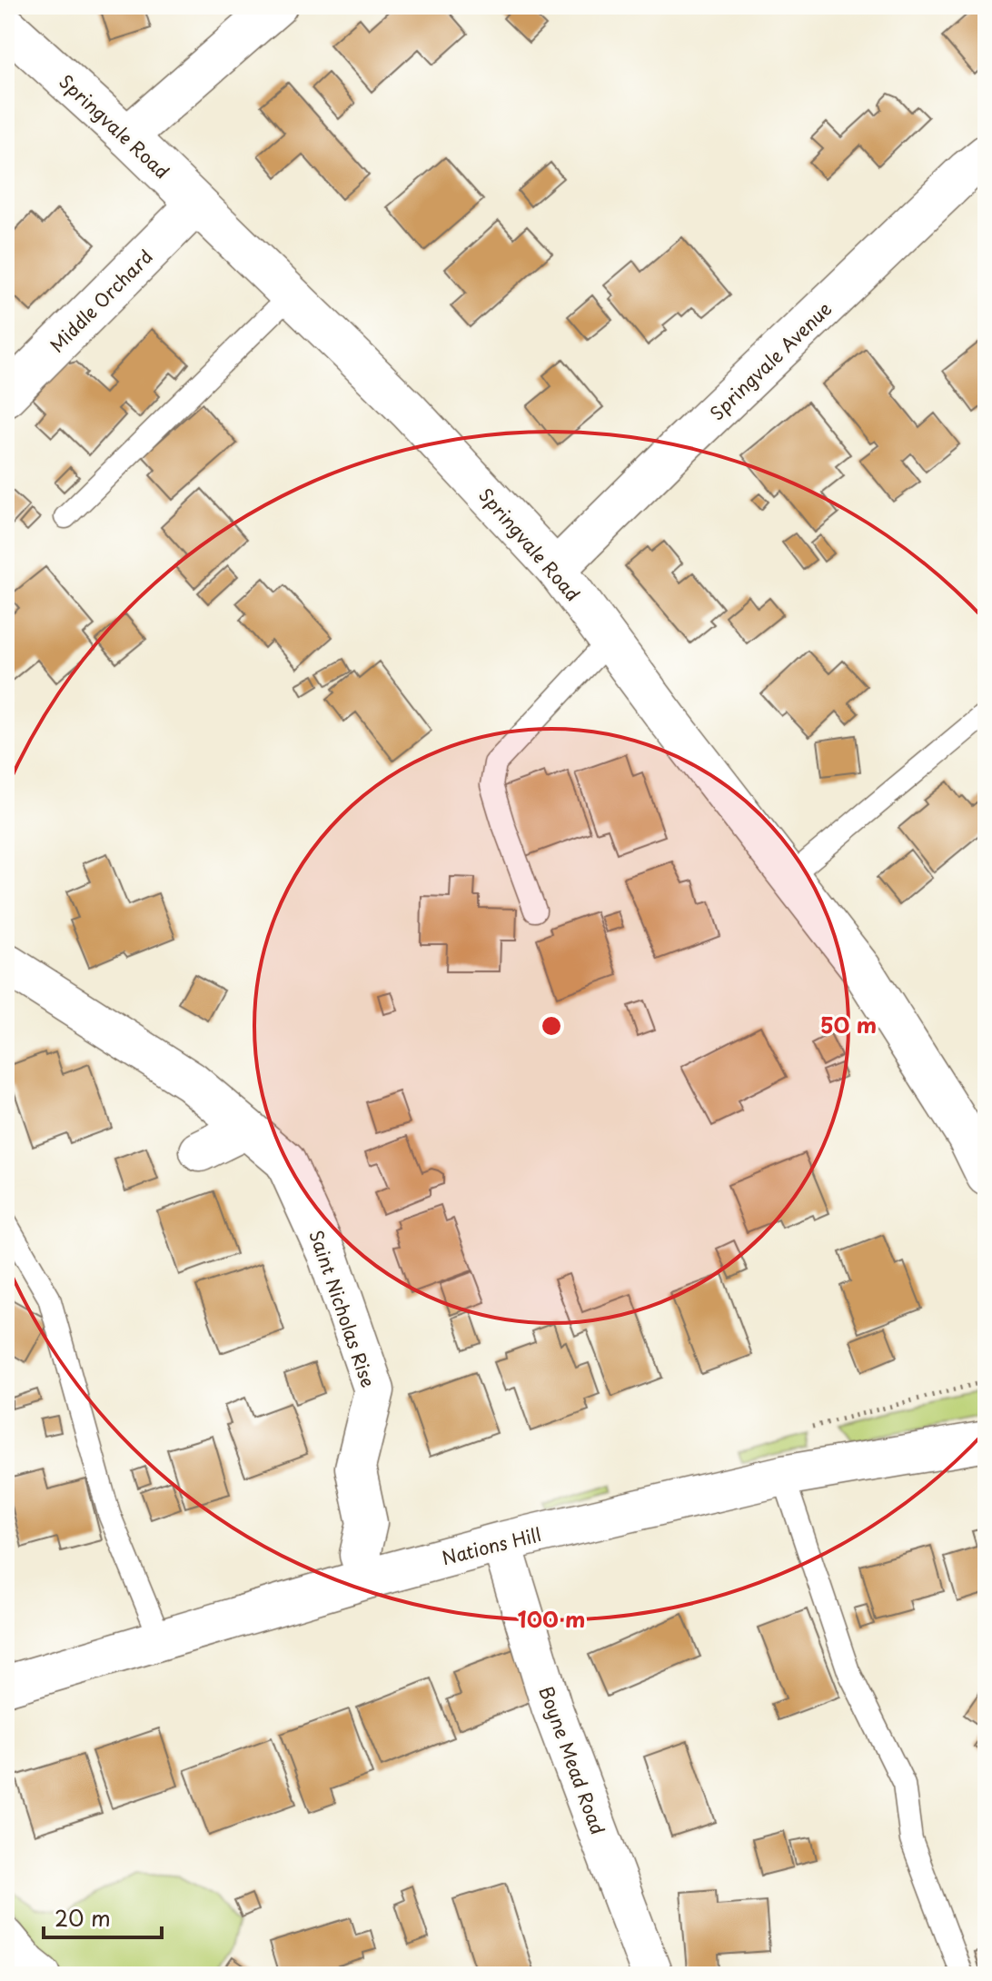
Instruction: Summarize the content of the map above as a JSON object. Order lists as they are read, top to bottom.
{
  "streets": {
    "street": [
      "Springvale Road",
      "Middle Orchard",
      "Springvale Avenue",
      "Saint Nicholas Rise",
      "Nations Hill",
      "Boyne Mead Road"
    ]
  },
  "crossings": [
    ["Springvale Road", "Middle Orchard"],
    ["Springvale Road", "Springvale Avenue"],
    ["Saint Nicholas Rise", "Nations Hill"],
    ["Nations Hill", "Boyne Mead Road"]
  ],
  "scale_bar": "20 m",
  "rings": ["50 m", "100 m"]
}
